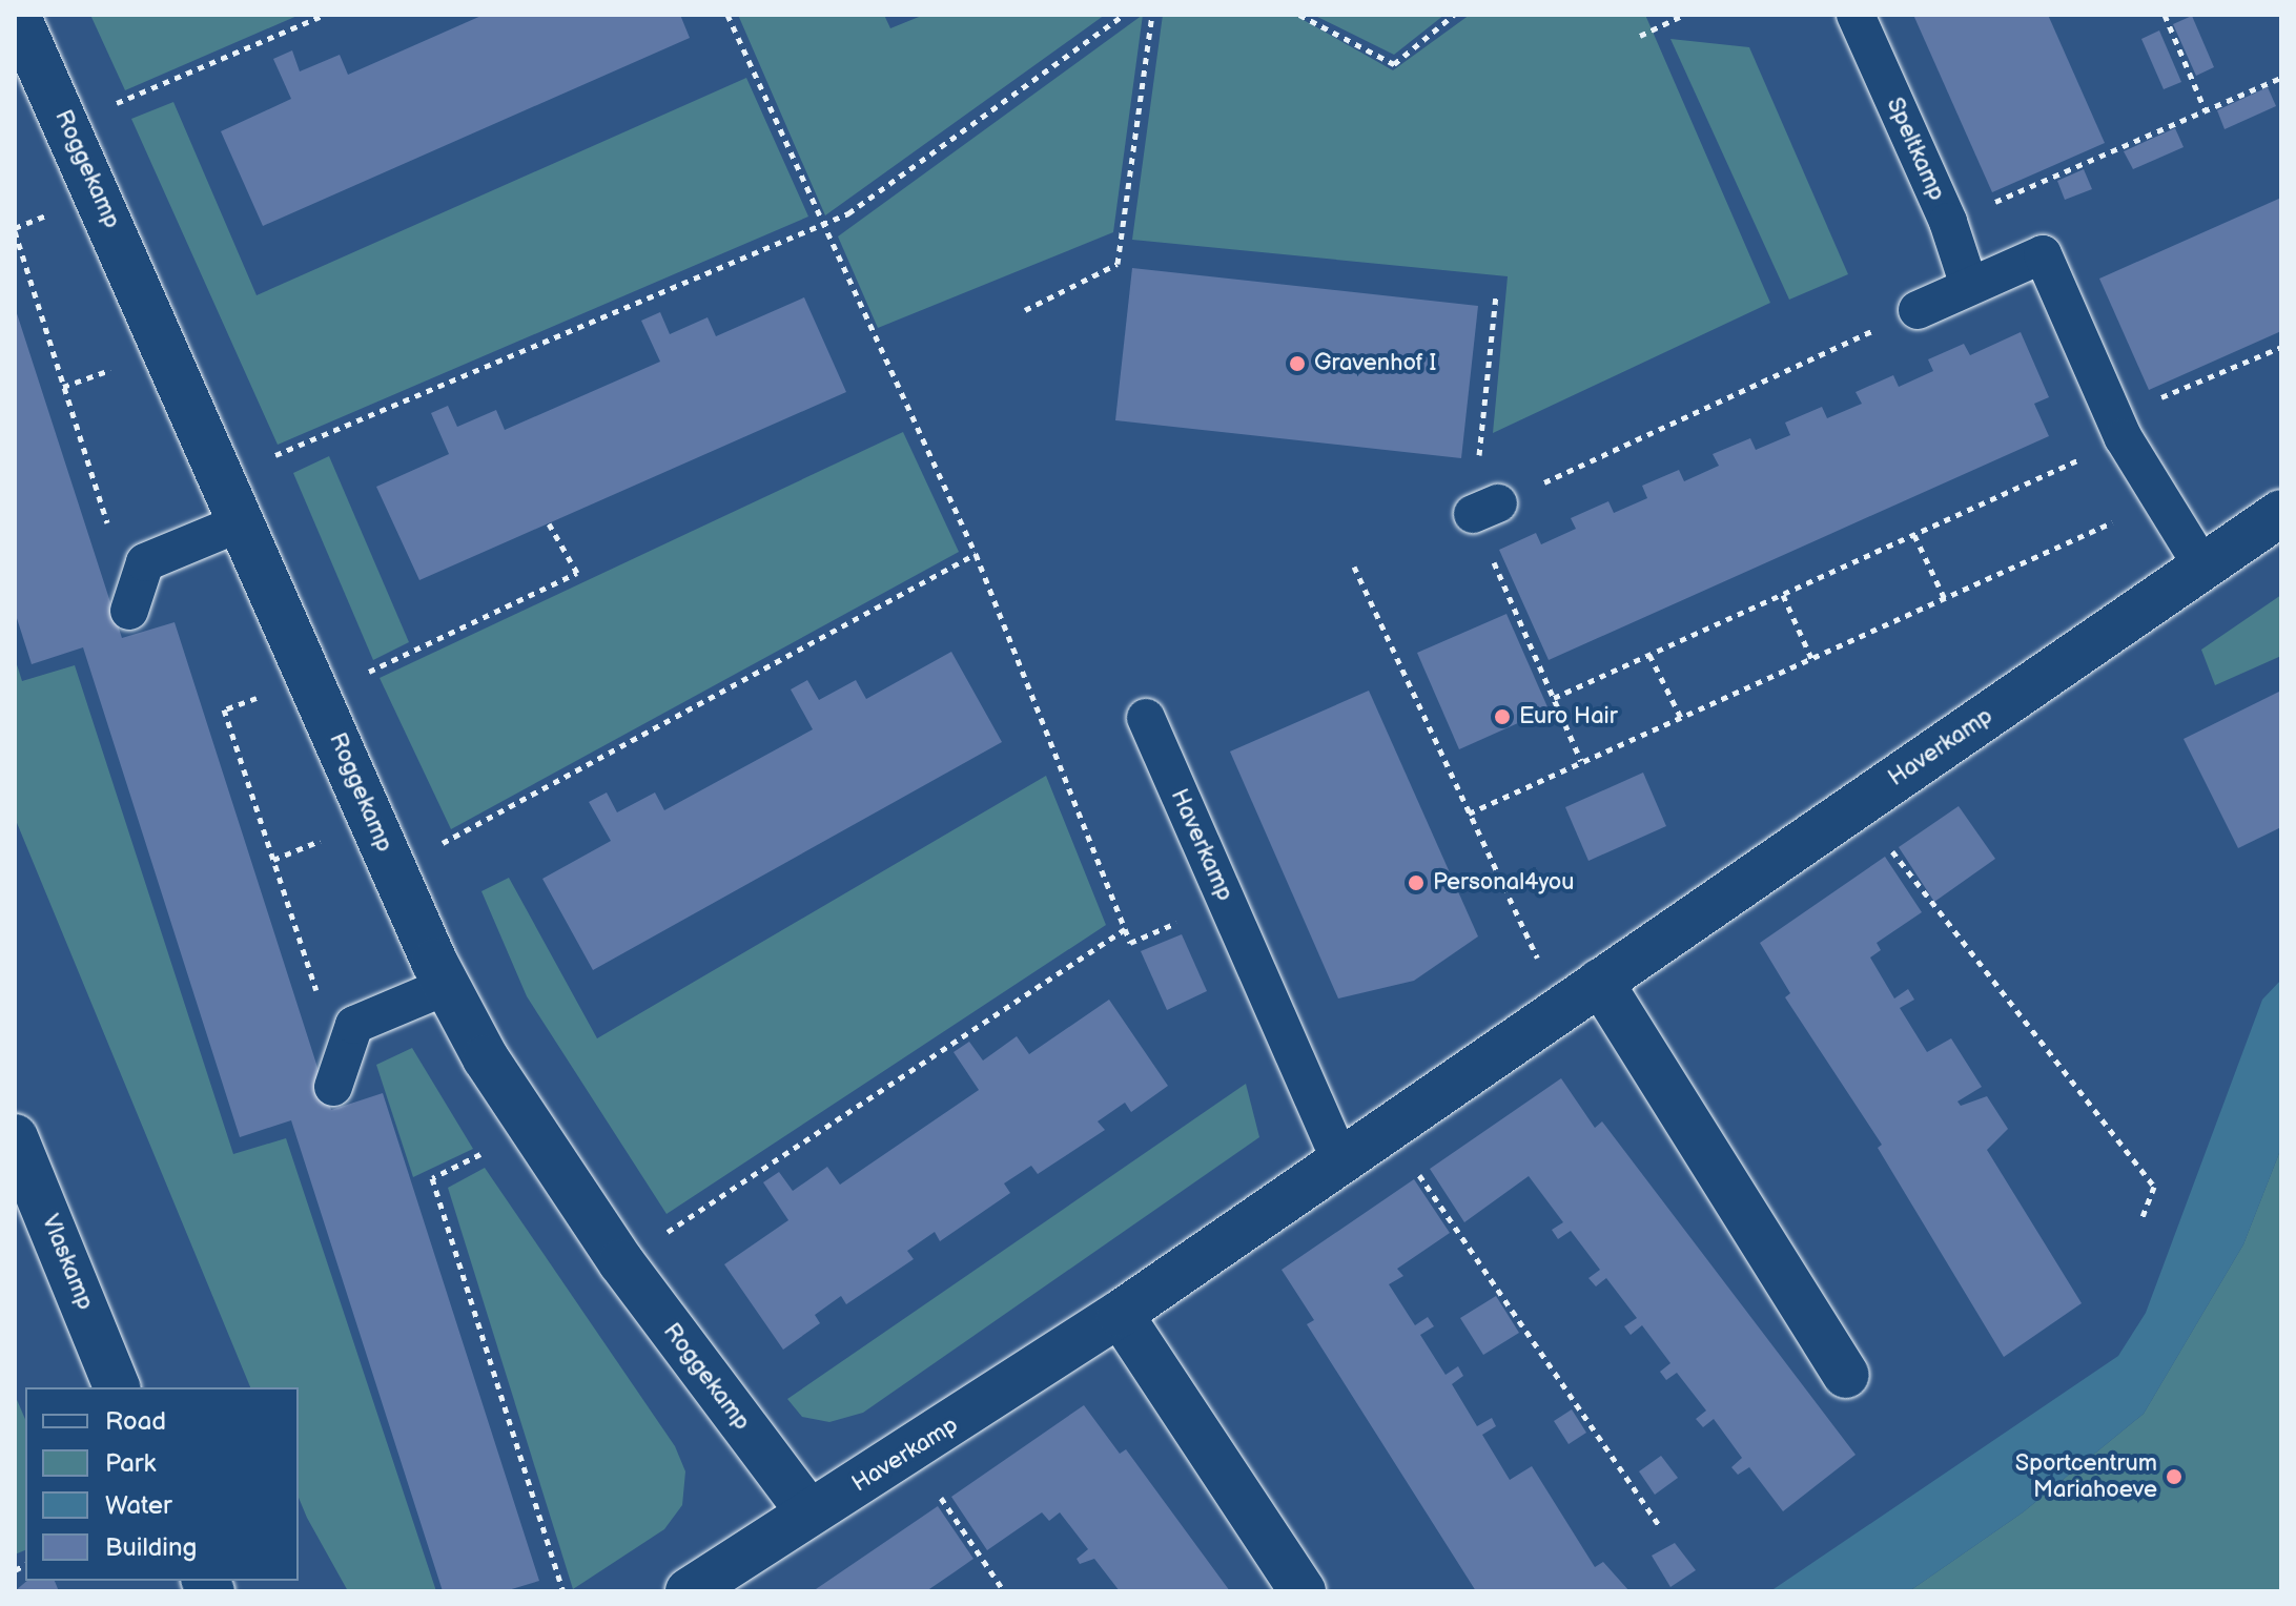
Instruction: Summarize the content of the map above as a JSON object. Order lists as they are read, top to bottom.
{
  "streets": {
    "street": ["Roggekamp", "Haverkamp", "Vlaskamp"],
    "lane": ["Speltkamp"]
  },
  "crossings": [
    ["Roggekamp", "Haverkamp"]
  ],
  "places": [
    "Gravenhof I",
    "Euro Hair",
    "Personal4you",
    "Sportcentrum Mariahoeve"
  ],
  "legend": [
    "Road",
    "Park",
    "Water",
    "Building"
  ]
}
